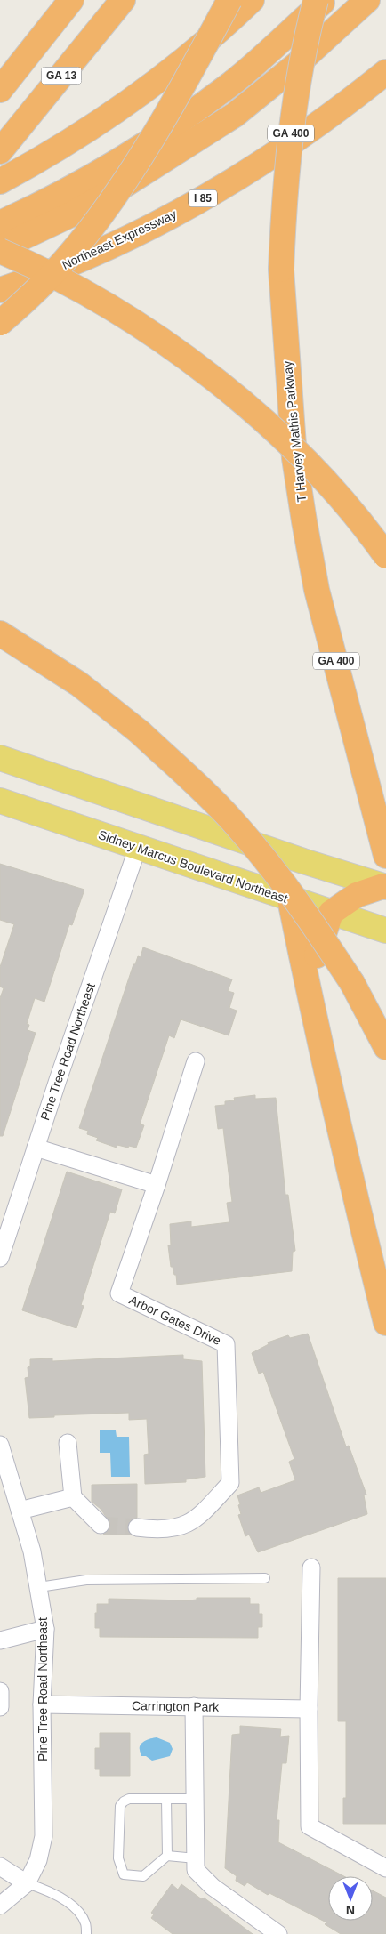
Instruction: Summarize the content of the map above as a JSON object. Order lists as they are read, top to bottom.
{
  "streets": {
    "highway": [
      "GA 13",
      "GA 400",
      "I 85",
      "Northeast Expressway",
      "T Harvey Mathis Parkway"
    ],
    "main road": ["Sidney Marcus Boulevard Northeast"],
    "street": ["Pine Tree Road Northeast", "Arbor Gates Drive", "Carrington Park"]
  },
  "crossings": [
    ["Sidney Marcus Boulevard Northeast", "Pine Tree Road Northeast"],
    ["Pine Tree Road Northeast", "Carrington Park"]
  ],
  "north": "bottom"
}
